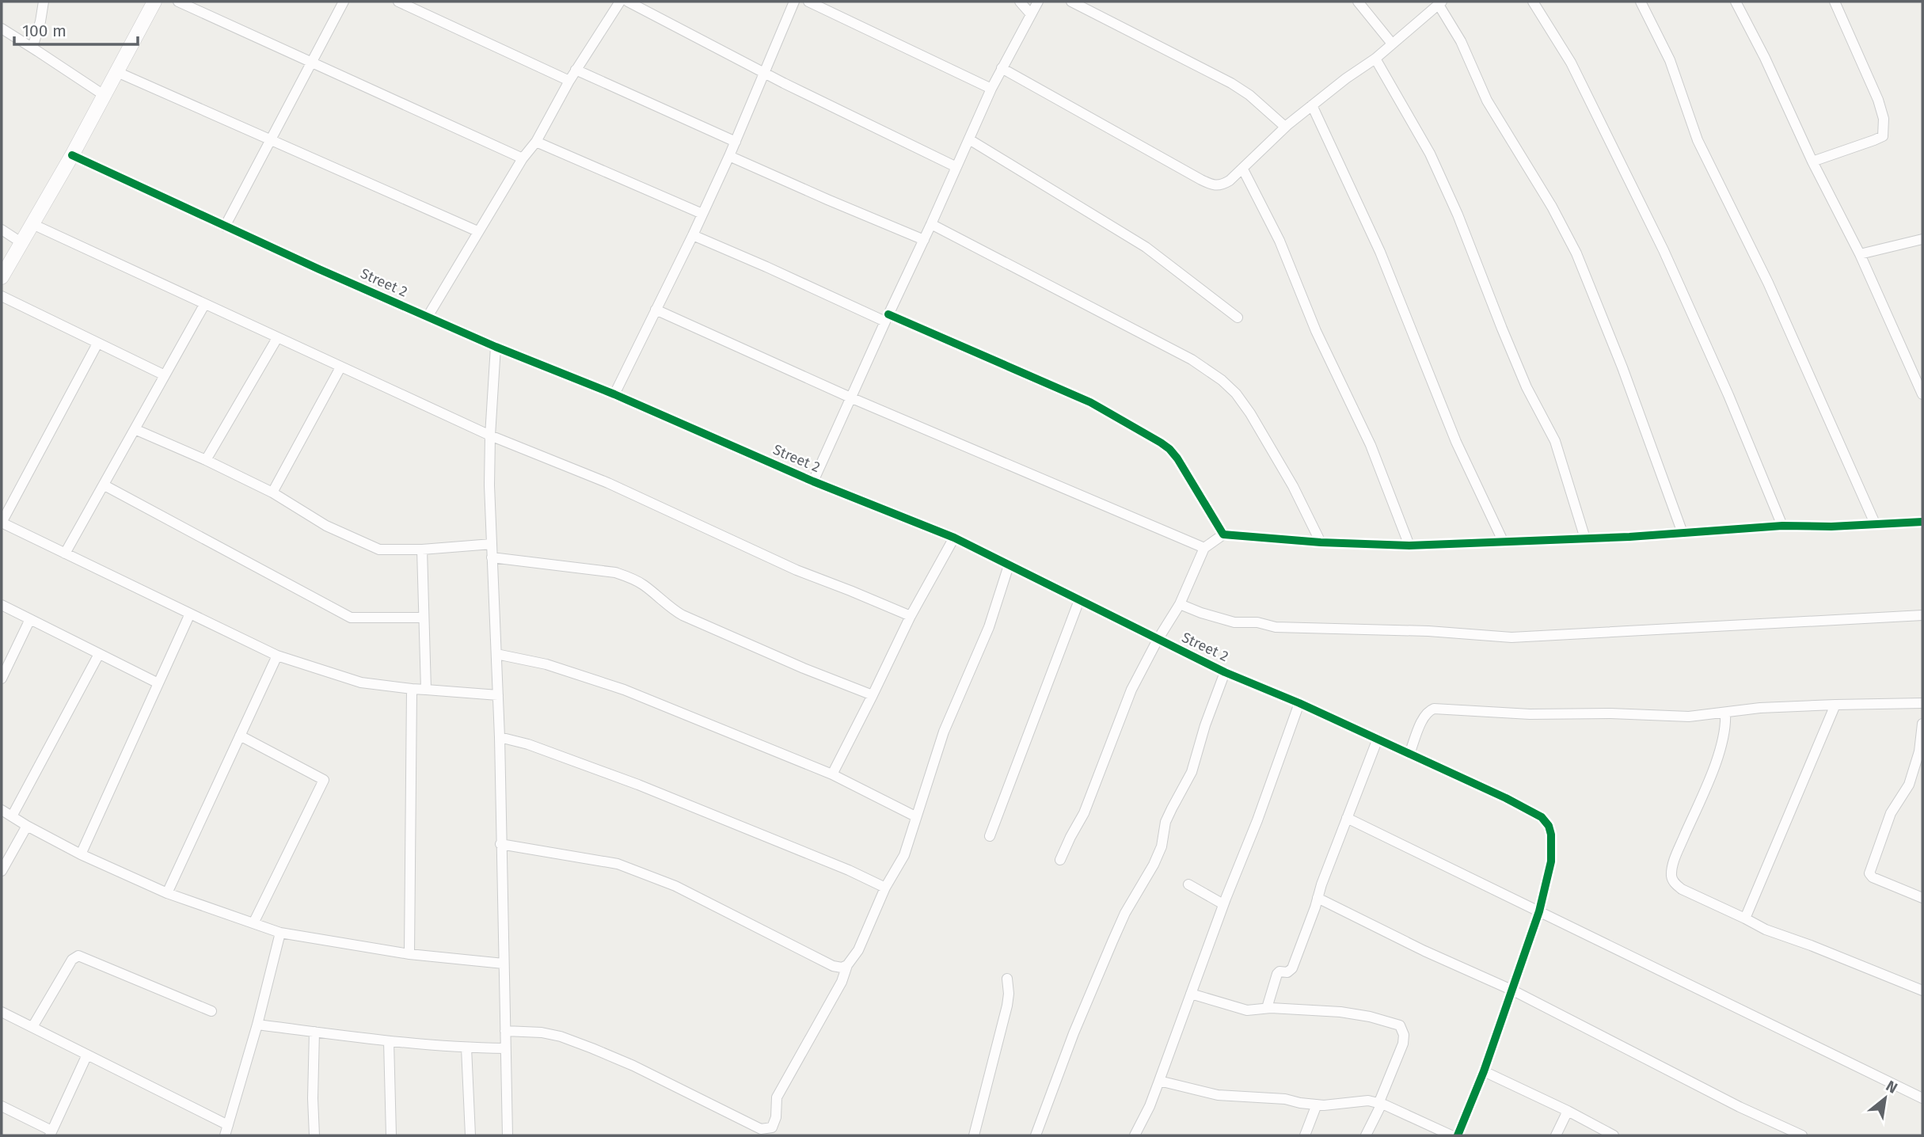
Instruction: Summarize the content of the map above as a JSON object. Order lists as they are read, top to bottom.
{
  "streets": {
    "street": ["Street 2"]
  },
  "scale_bar": "100 m",
  "north": "top right"
}
